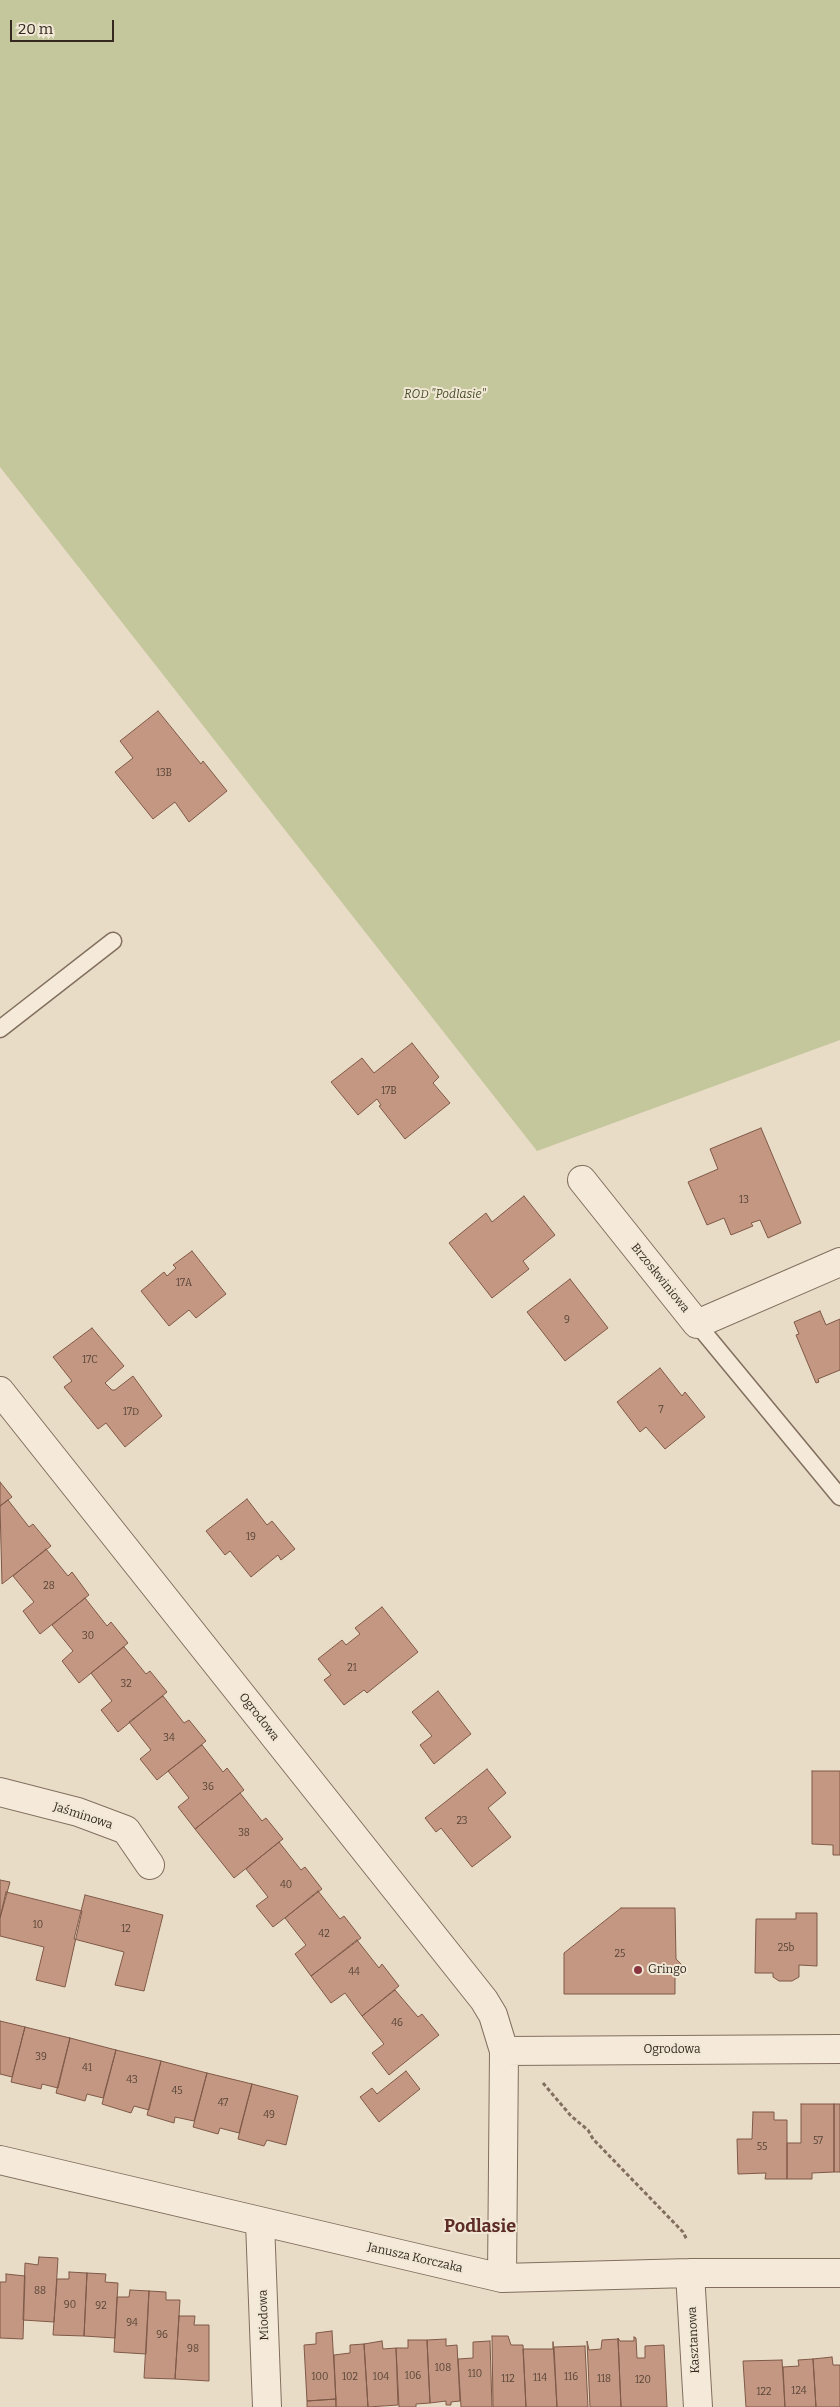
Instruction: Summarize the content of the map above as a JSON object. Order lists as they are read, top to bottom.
{
  "streets": {
    "street": [
      "Brzoskwiniowa",
      "Ogrodowa",
      "Jaśminowa",
      "Janusza Korczaka",
      "Miodowa",
      "Kasztanowa"
    ]
  },
  "crossings": [
    ["Ogrodowa", "Janusza Korczaka"],
    ["Janusza Korczaka", "Miodowa"],
    ["Janusza Korczaka", "Kasztanowa"]
  ],
  "districts": ["Podlasie"],
  "parks": ["ROD \"Podlasie\""],
  "places": ["Gringo"],
  "house_numbers": [
    "13B",
    "17B",
    "13",
    "17A",
    "9",
    "17C",
    "7",
    "17D",
    "19",
    "28",
    "30",
    "21",
    "32",
    "34",
    "36",
    "23",
    "38",
    "40",
    "10",
    "12",
    "42",
    "25b",
    "25",
    "44",
    "46",
    "39",
    "41",
    "43",
    "45",
    "47",
    "49",
    "57",
    "55",
    "88",
    "90",
    "92",
    "94",
    "96",
    "98",
    "108",
    "110",
    "106",
    "100",
    "102",
    "104",
    "116",
    "114",
    "112",
    "118",
    "120",
    "124",
    "122"
  ],
  "scale_bar": "20 m"
}
